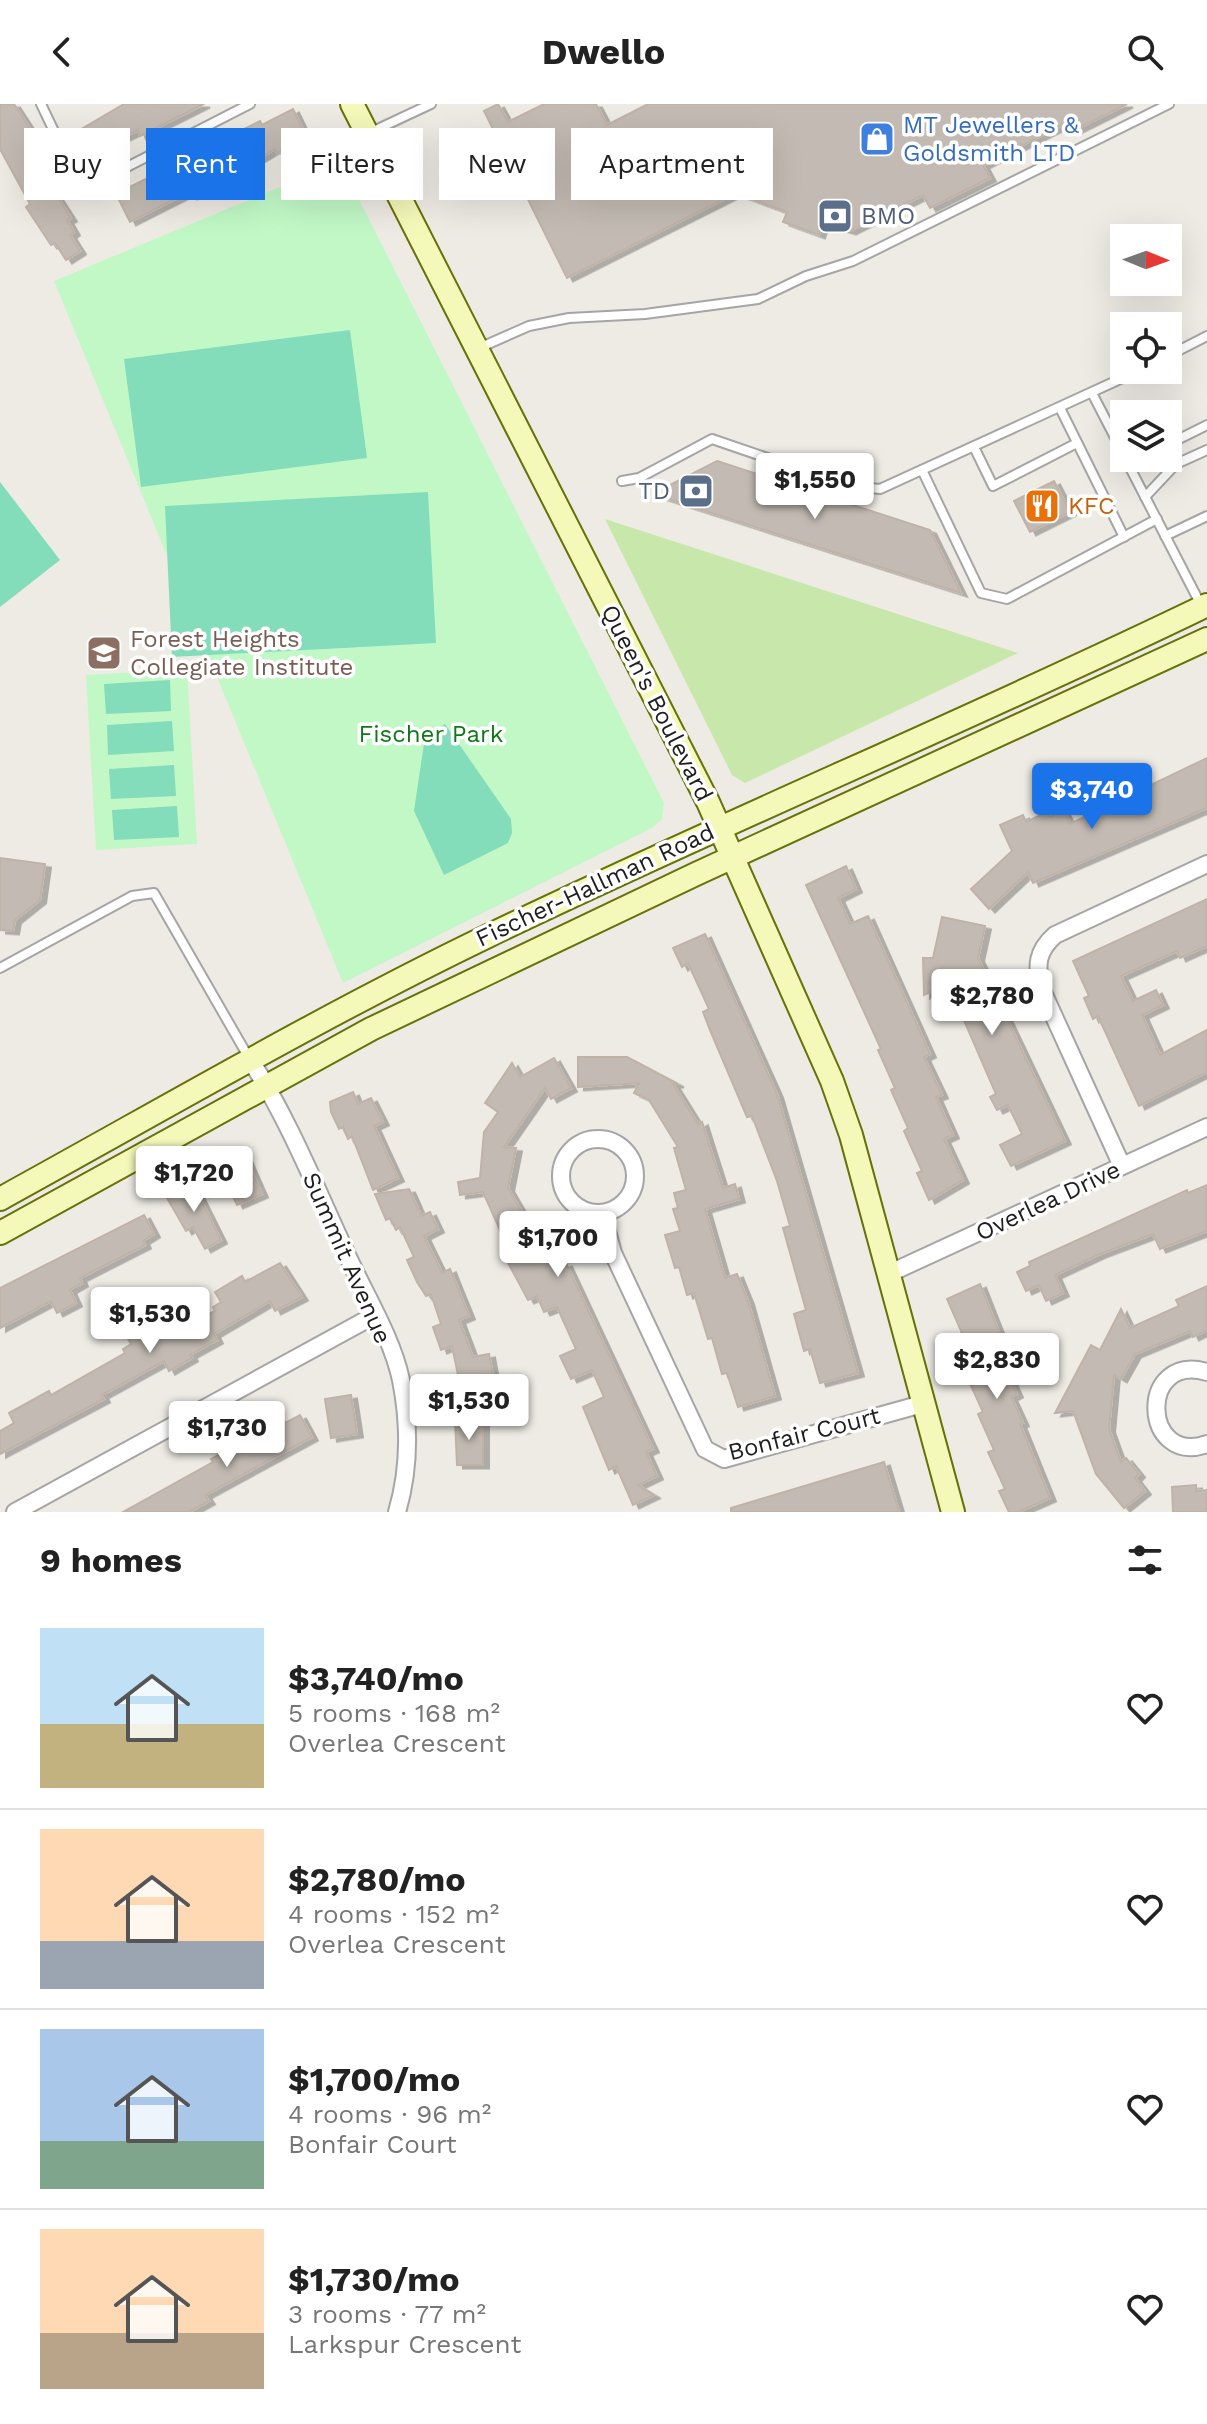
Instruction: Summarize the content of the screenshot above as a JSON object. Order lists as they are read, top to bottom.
{
  "streets": {
    "main road": ["Queen's Boulevard", "Fischer-Hallman Road"],
    "street": ["Overlea Drive", "Summit Avenue", "Bonfair Court"]
  },
  "crossings": [
    ["Queen's Boulevard", "Fischer-Hallman Road"],
    ["Queen's Boulevard", "Overlea Drive"],
    ["Queen's Boulevard", "Bonfair Court"],
    ["Fischer-Hallman Road", "Summit Avenue"]
  ],
  "parks": ["Fischer Park"],
  "places": {
    "shop": ["MT Jewellers & Goldsmith LTD"],
    "bank": ["BMO", "TD"],
    "restaurant": ["KFC"],
    "school or university": ["Forest Heights Collegiate Institute"]
  },
  "north": "right",
  "page": {
    "header": "Dwello",
    "chip": [
      "Buy",
      "Rent",
      "Filters",
      "New",
      "Apartment"
    ],
    "price": [
      "$1,550",
      "$3,740",
      "$2,780",
      "$1,720",
      "$1,700",
      "$1,530",
      "$2,830",
      "$1,530",
      "$1,730"
    ],
    "heading": "9 homes",
    "list": [
      {
        "name": "$3,740/mo",
        "note": "5 rooms · 168 m² · Overlea Crescent"
      },
      {
        "name": "$2,780/mo",
        "note": "4 rooms · 152 m² · Overlea Crescent"
      },
      {
        "name": "$1,700/mo",
        "note": "4 rooms · 96 m² · Bonfair Court"
      },
      {
        "name": "$1,730/mo",
        "note": "3 rooms · 77 m² · Larkspur Crescent"
      }
    ]
  }
}
